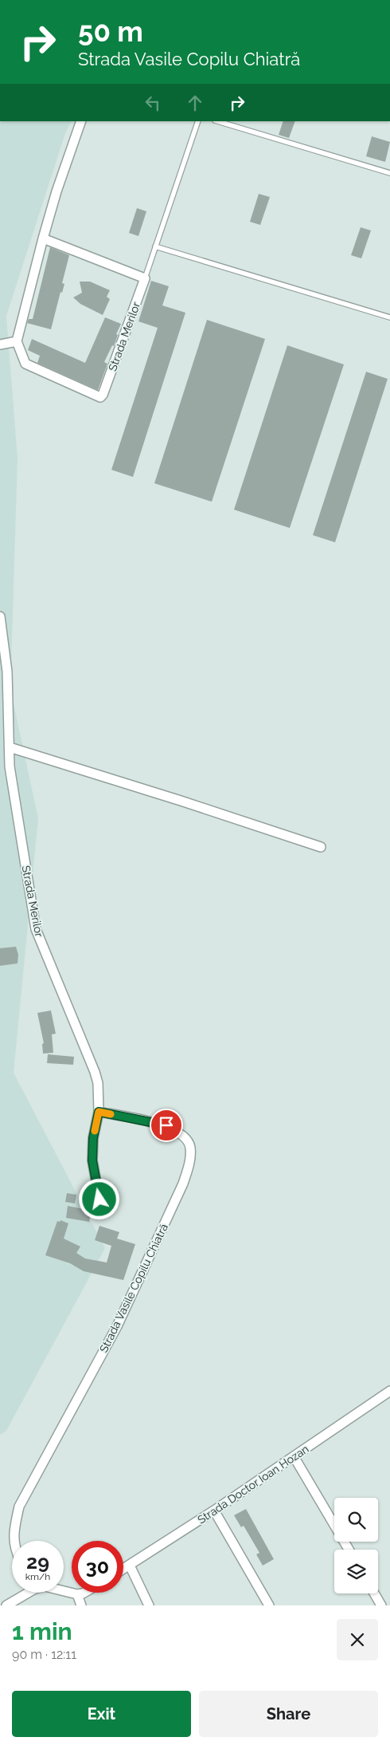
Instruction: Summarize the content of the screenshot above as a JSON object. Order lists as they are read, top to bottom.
{
  "streets": {
    "street": ["Strada Merilor", "Strada Vasile Copilu Chiatră", "Strada Doctor Ioan Hozan"]
  },
  "crossings": [
    ["Strada Merilor", "Strada Vasile Copilu Chiatră"]
  ],
  "page": {
    "turn": ["50 m", "Strada Vasile Copilu Chiatră"],
    "speed": "29 km/h",
    "limit": "30",
    "heading": ["1 min", "90 m · 12:11"],
    "buttons": ["Exit", "Share"]
  }
}
